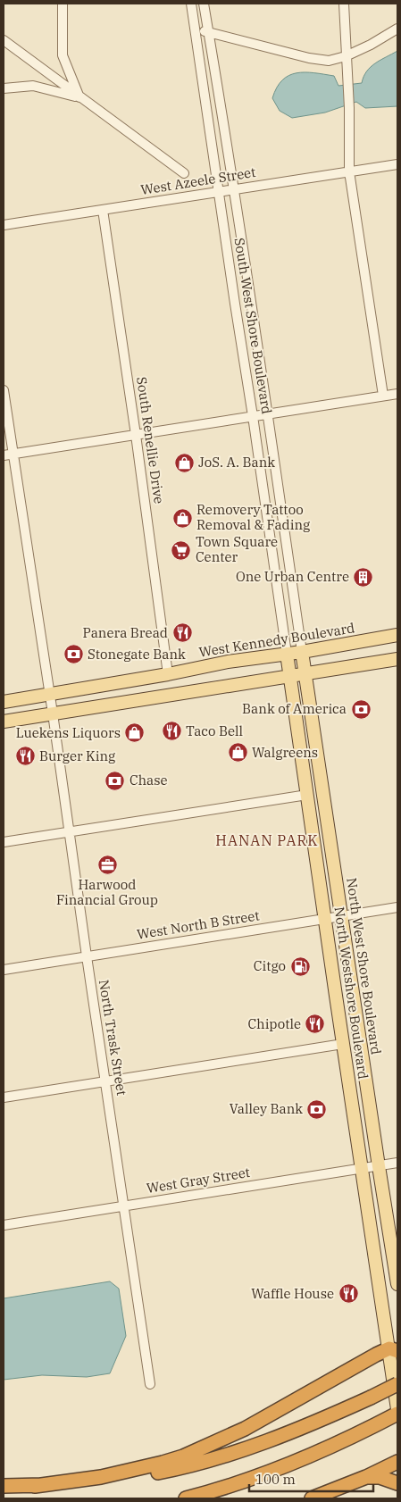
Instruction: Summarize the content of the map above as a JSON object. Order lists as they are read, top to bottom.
{
  "streets": {
    "main road": ["West Kennedy Boulevard", "North West Shore Boulevard", "North Westshore Boulevard"],
    "street": [
      "West Azeele Street",
      "South West Shore Boulevard",
      "South Renellie Drive",
      "West North B Street",
      "North Trask Street",
      "West Gray Street"
    ]
  },
  "crossings": [
    ["West Azeele Street", "South West Shore Boulevard"],
    ["West Azeele Street", "South Renellie Drive"],
    ["South West Shore Boulevard", "West Kennedy Boulevard"],
    ["South West Shore Boulevard", "North West Shore Boulevard"],
    ["South Renellie Drive", "West Kennedy Boulevard"],
    ["West Kennedy Boulevard", "North West Shore Boulevard"],
    ["West Kennedy Boulevard", "North Trask Street"],
    ["West North B Street", "North West Shore Boulevard"],
    ["West North B Street", "North Westshore Boulevard"],
    ["West North B Street", "North Trask Street"],
    ["North West Shore Boulevard", "West Gray Street"],
    ["North Westshore Boulevard", "West Gray Street"],
    ["North Trask Street", "West Gray Street"]
  ],
  "districts": ["HANAN PARK"],
  "places": {
    "shop": [
      "JoS. A. Bank",
      "Removery Tattoo Removal & Fading",
      "Luekens Liquors",
      "Walgreens"
    ],
    "supermarket": ["Town Square Center"],
    "building": ["One Urban Centre"],
    "restaurant": [
      "Panera Bread",
      "Taco Bell",
      "Burger King",
      "Chipotle",
      "Waffle House"
    ],
    "bank": [
      "Stonegate Bank",
      "Bank of America",
      "Chase",
      "Valley Bank"
    ],
    "office": ["Harwood Financial Group"],
    "fuel station": ["Citgo"]
  },
  "scale_bar": "100 m"
}
